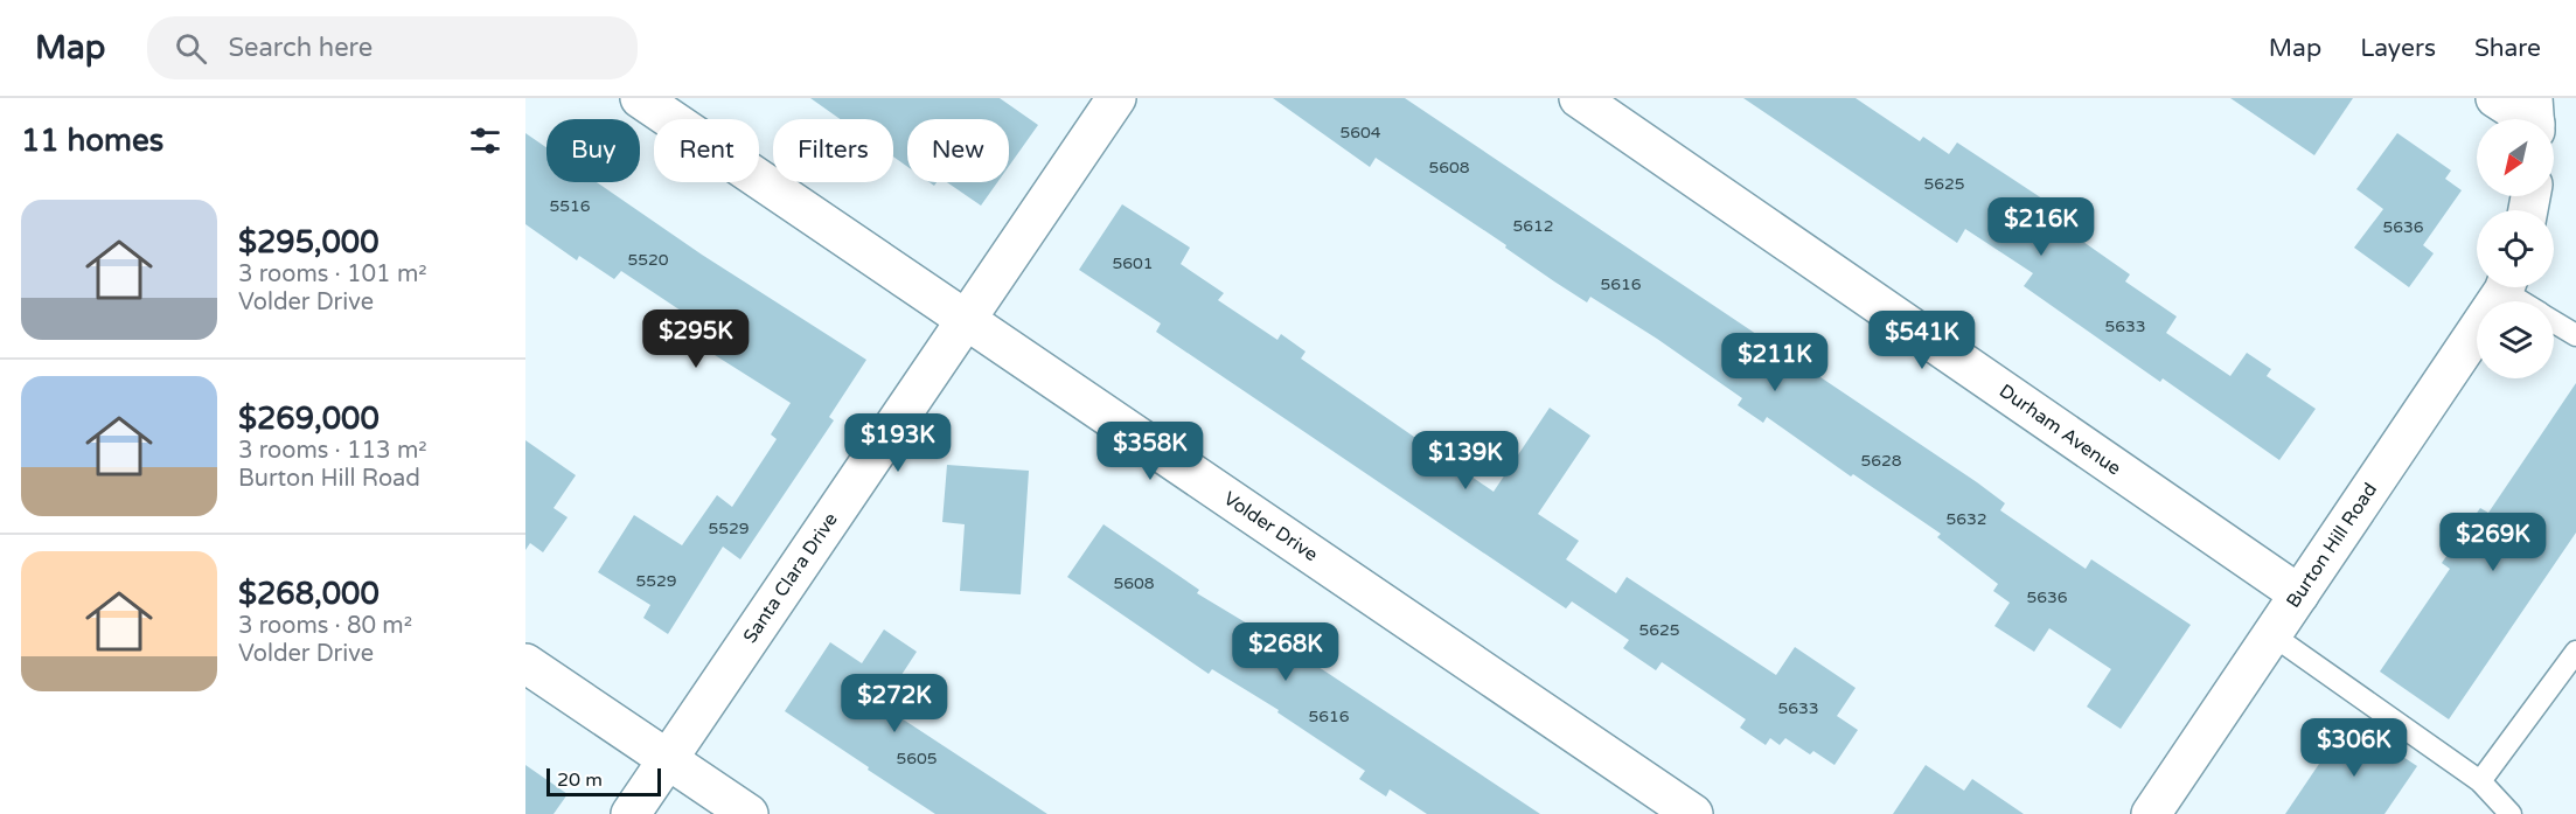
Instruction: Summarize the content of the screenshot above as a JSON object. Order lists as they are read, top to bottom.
{
  "streets": {
    "street": [
      "Durham Avenue",
      "Volder Drive",
      "Burton Hill Road",
      "Santa Clara Drive"
    ]
  },
  "crossings": [
    ["Durham Avenue", "Burton Hill Road"],
    ["Volder Drive", "Santa Clara Drive"]
  ],
  "house_numbers": [
    "5604",
    "5608",
    "5625",
    "5516",
    "5612",
    "5636",
    "5520",
    "5601",
    "5616",
    "5633",
    "5628",
    "5632",
    "5529",
    "5529",
    "5608",
    "5636",
    "5625",
    "5633",
    "5616",
    "5605"
  ],
  "scale_bar": "20 m",
  "north": "bottom left",
  "page": {
    "header": "Map",
    "search": "Search here",
    "nav": ["Map", "Layers", "Share"],
    "heading": "11 homes",
    "chip": [
      "Buy",
      "Rent",
      "Filters",
      "New"
    ],
    "list": [
      {
        "name": "$295,000",
        "note": "3 rooms · 101 m² · Volder Drive"
      },
      {
        "name": "$269,000",
        "note": "3 rooms · 113 m² · Burton Hill Road"
      },
      {
        "name": "$268,000",
        "note": "3 rooms · 80 m² · Volder Drive"
      }
    ],
    "price": [
      "$216K",
      "$295K",
      "$541K",
      "$211K",
      "$193K",
      "$358K",
      "$139K",
      "$269K",
      "$268K",
      "$272K",
      "$306K"
    ],
    "scale": "20 m"
  }
}
